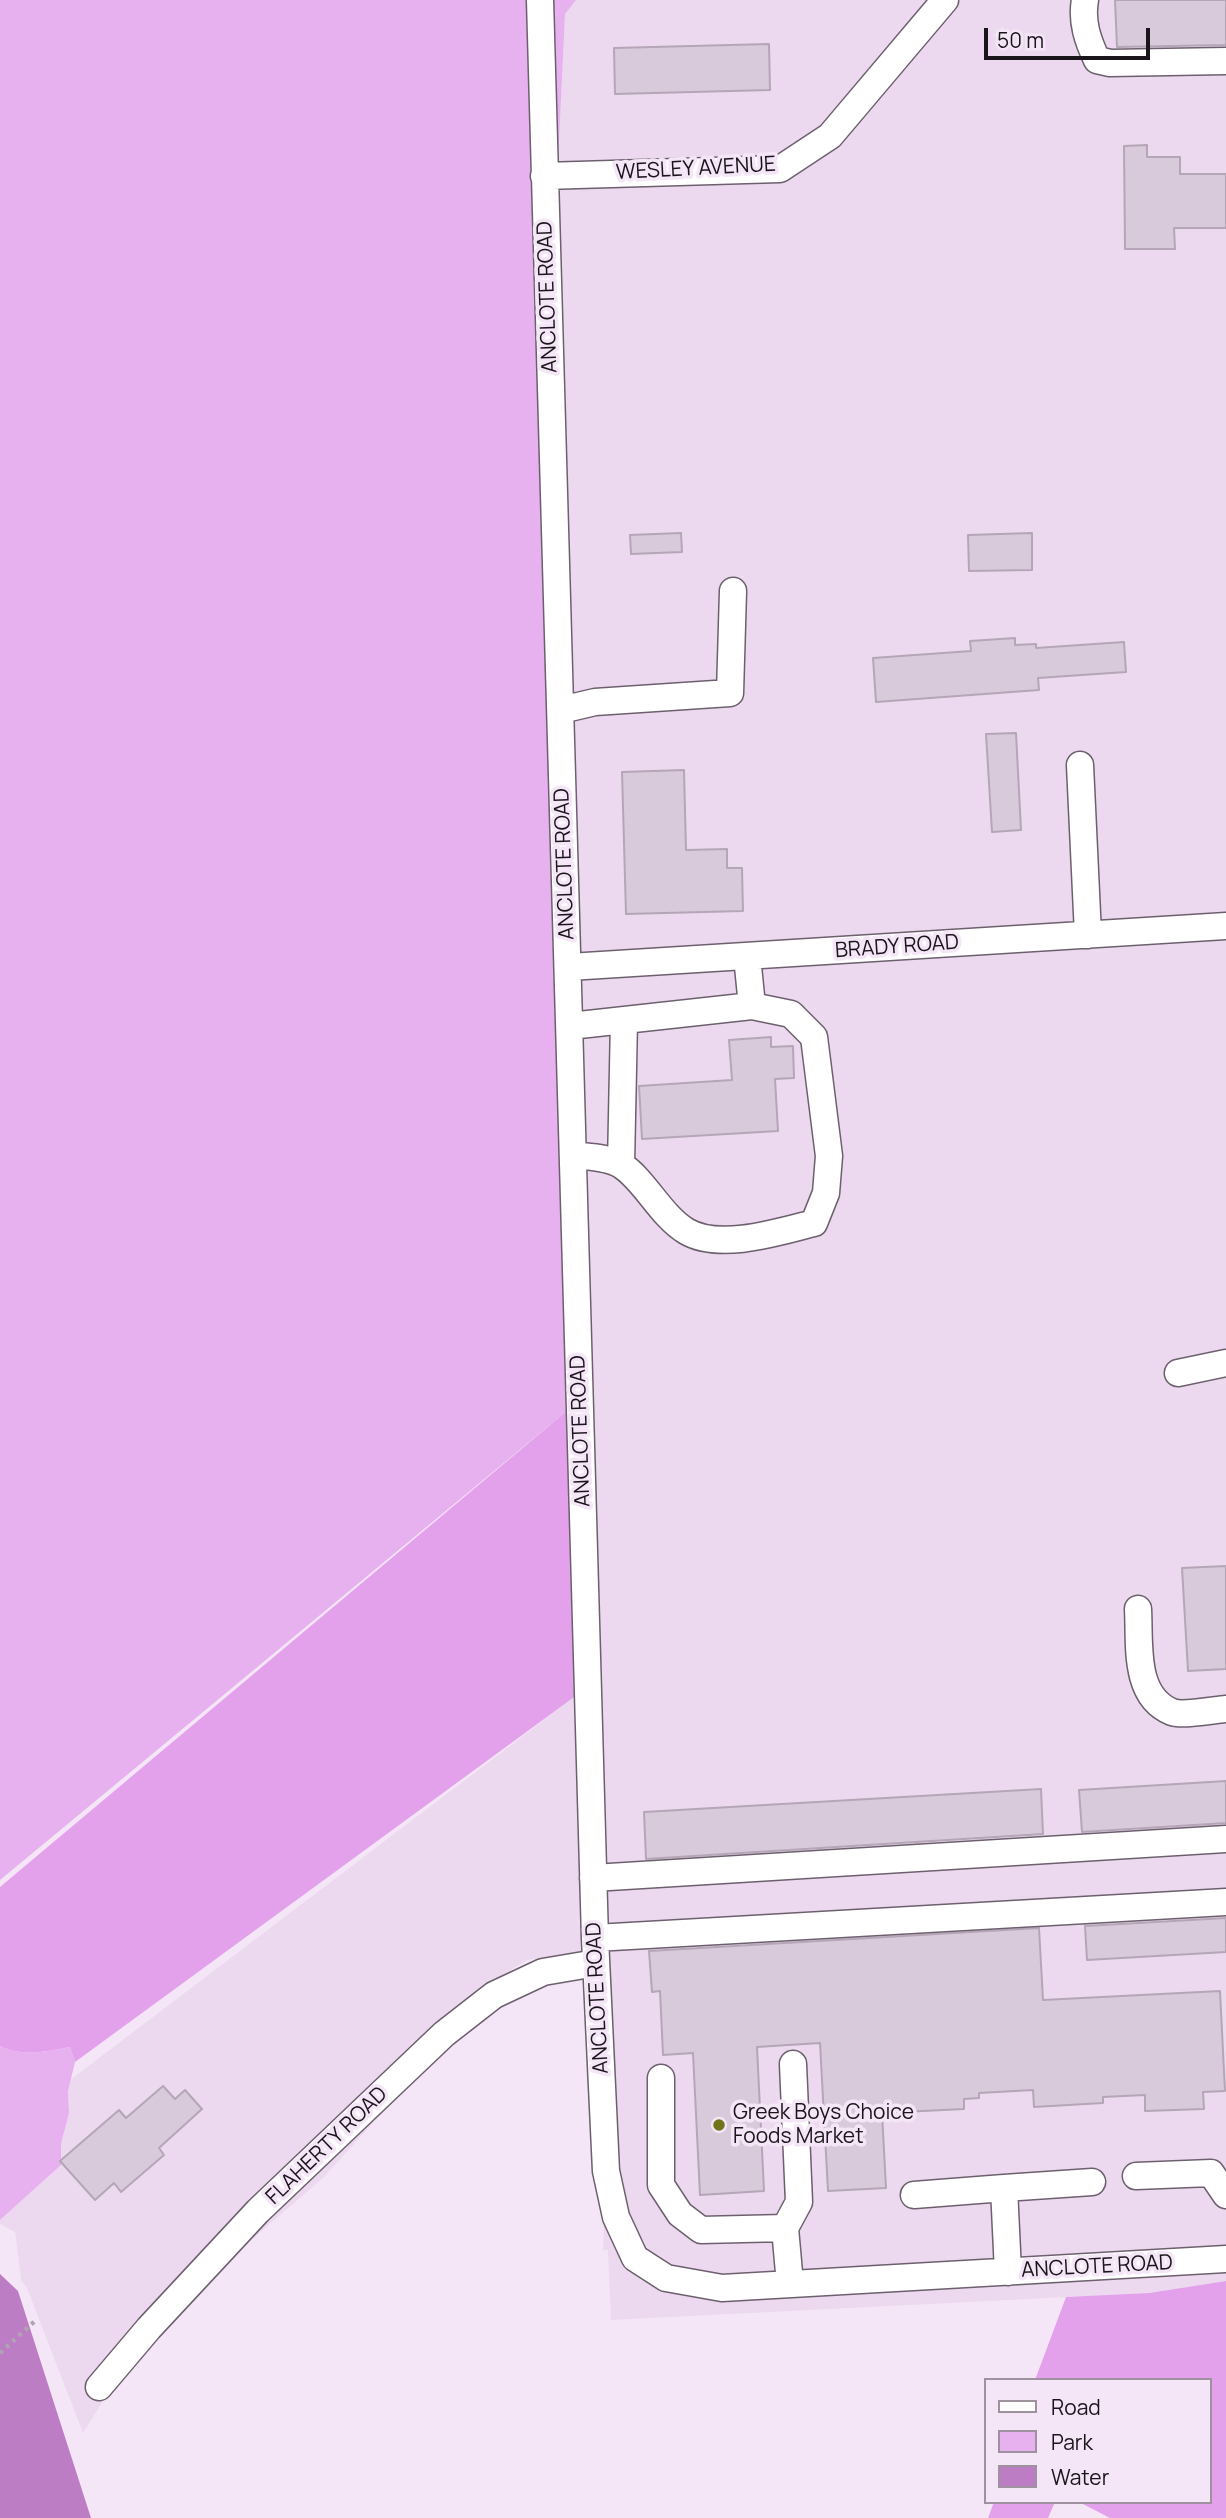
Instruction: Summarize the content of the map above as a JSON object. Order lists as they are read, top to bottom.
{
  "streets": {
    "street": [
      "WESLEY AVENUE",
      "ANCLOTE ROAD",
      "BRADY ROAD",
      "FLAHERTY ROAD"
    ]
  },
  "crossings": [
    ["WESLEY AVENUE", "ANCLOTE ROAD"],
    ["ANCLOTE ROAD", "BRADY ROAD"],
    ["ANCLOTE ROAD", "FLAHERTY ROAD"]
  ],
  "places": ["Greek Boys Choice Foods Market"],
  "legend": ["Road", "Park", "Water"],
  "scale_bar": "50 m"
}
